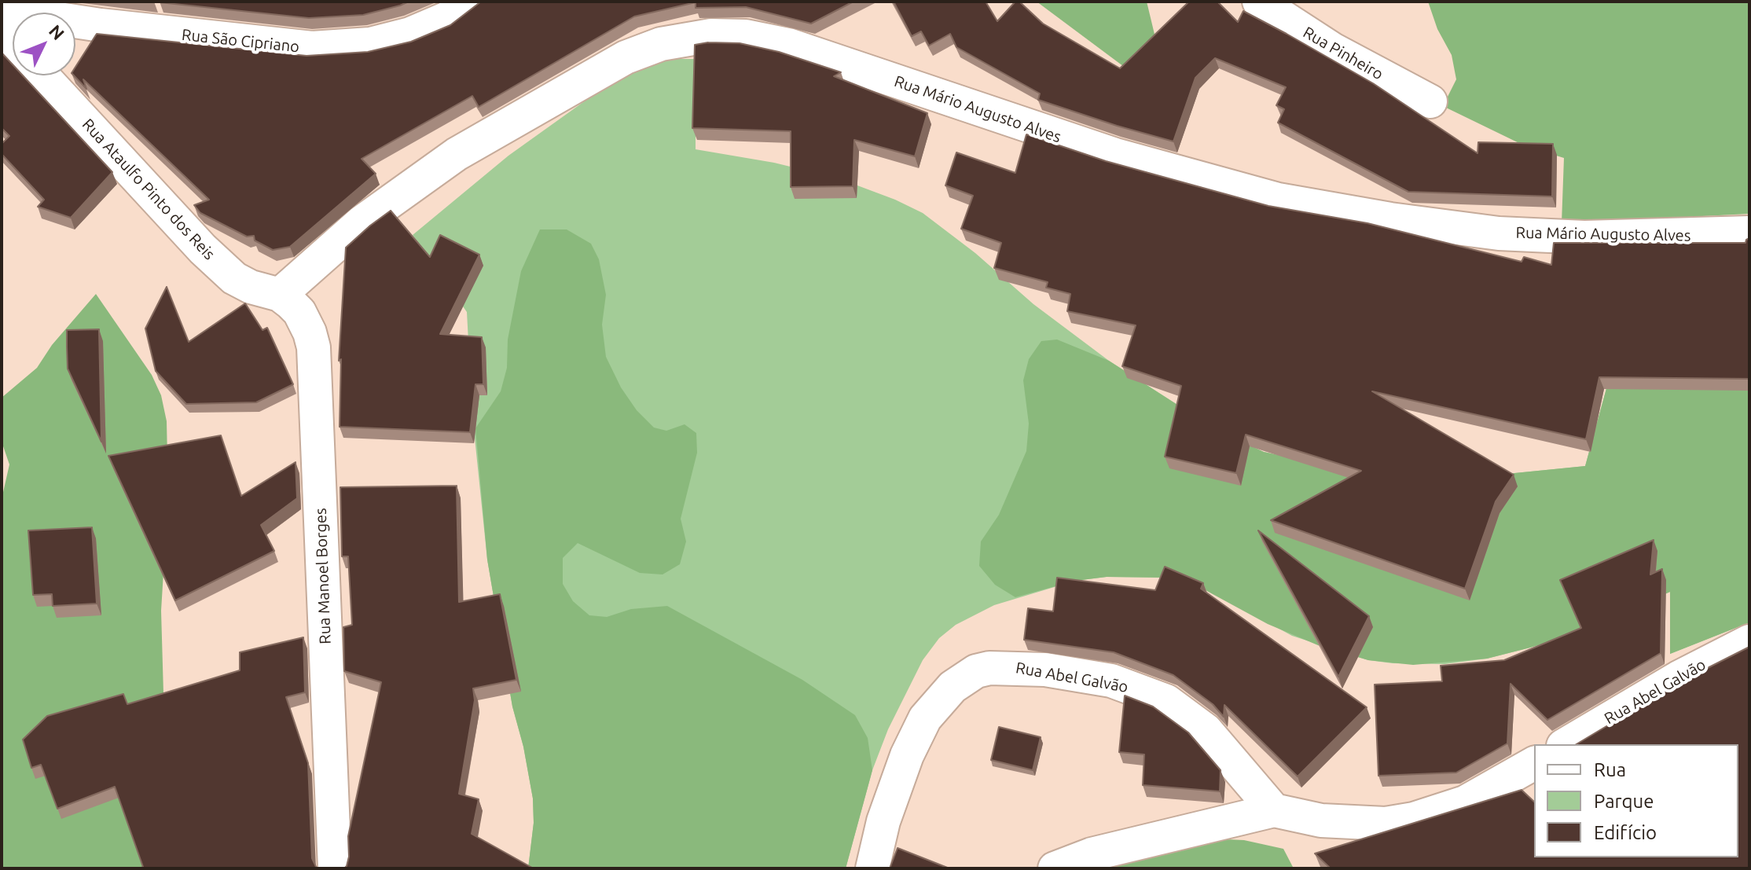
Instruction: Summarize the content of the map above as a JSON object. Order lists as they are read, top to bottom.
{
  "streets": {
    "street": [
      "Rua São Cipriano",
      "Rua Pinheiro",
      "Rua Mário Augusto Alves",
      "Rua Ataulfo Pinto dos Reis",
      "Rua Manoel Borges",
      "Rua Abel Galvão"
    ]
  },
  "crossings": [
    ["Rua Mário Augusto Alves", "Rua Ataulfo Pinto dos Reis"],
    ["Rua Mário Augusto Alves", "Rua Manoel Borges"],
    ["Rua Ataulfo Pinto dos Reis", "Rua Manoel Borges"]
  ],
  "legend": ["Rua", "Parque", "Edifício"],
  "north": "top right"
}
